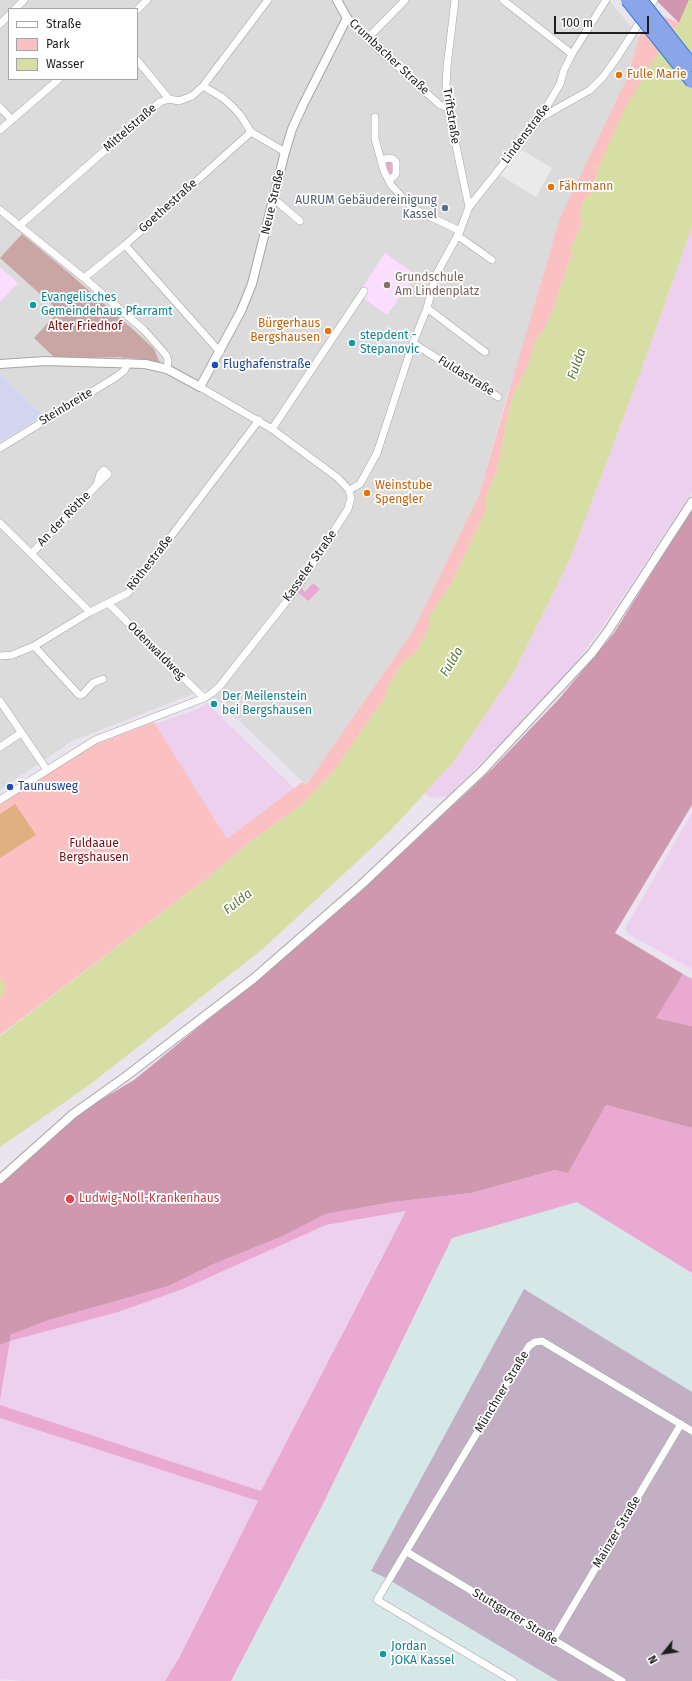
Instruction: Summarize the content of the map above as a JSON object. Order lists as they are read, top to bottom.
{
  "streets": {
    "street": [
      "Crumbacher Straße",
      "Triftstraße",
      "Mittelstraße",
      "Lindenstraße",
      "Neue Straße",
      "Goethestraße",
      "Fuldastraße",
      "Steinbreite",
      "An der Röthe",
      "Röthestraße",
      "Kasseler Straße",
      "Odenwaldweg",
      "Münchner Straße",
      "Mainzer Straße",
      "Stuttgarter Straße"
    ]
  },
  "crossings": [
    ["Crumbacher Straße", "Triftstraße"],
    ["Crumbacher Straße", "Neue Straße"],
    ["Triftstraße", "Lindenstraße"],
    ["An der Röthe", "Röthestraße"],
    ["Röthestraße", "Odenwaldweg"],
    ["Kasseler Straße", "Odenwaldweg"],
    ["Münchner Straße", "Mainzer Straße"],
    ["Münchner Straße", "Stuttgarter Straße"],
    ["Mainzer Straße", "Stuttgarter Straße"]
  ],
  "water": ["Fulda"],
  "parks": ["Alter Friedhof", "Fuldaaue Bergshausen"],
  "places": [
    "Fulle Marie",
    "Fährmann",
    "AURUM Gebäudereinigung Kassel",
    "Grundschule Am Lindenplatz",
    "Evangelisches Gemeindehaus Pfarramt",
    "Bürgerhaus Bergshausen",
    "stepdent - Stepanovic",
    "Flughafenstraße",
    "Weinstube Spengler",
    "Der Meilenstein bei Bergshausen",
    "Taunusweg",
    "Ludwig-Noll-Krankenhaus",
    "Jordan JOKA Kassel"
  ],
  "legend": ["Straße", "Park", "Wasser"],
  "scale_bar": "100 m",
  "north": "bottom left"
}
